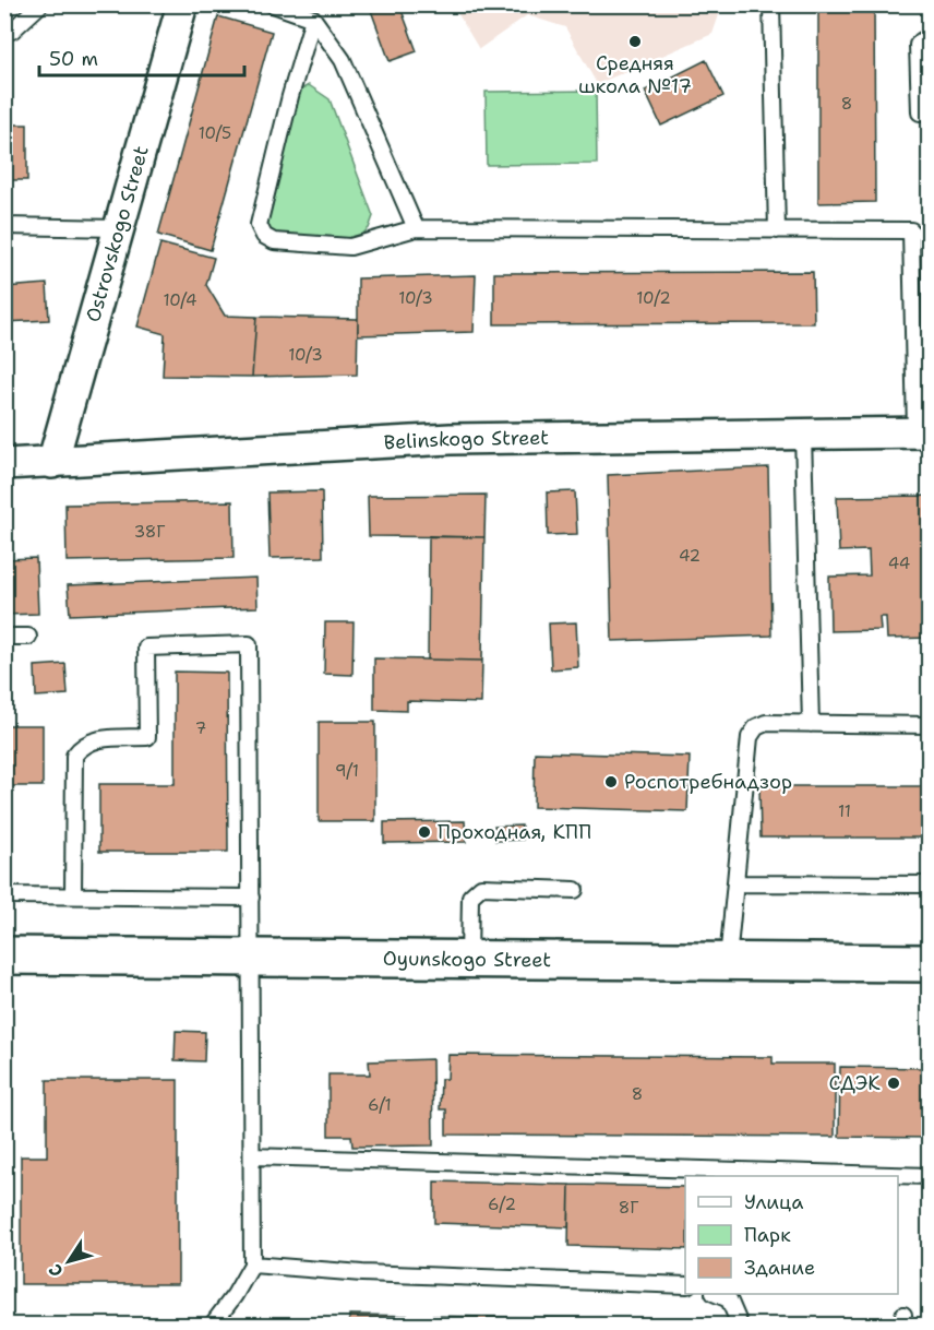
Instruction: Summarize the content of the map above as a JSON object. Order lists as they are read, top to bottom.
{
  "streets": {
    "main road": ["Oyunskogo Street"],
    "street": ["Ostrovskogo Street", "Belinskogo Street"]
  },
  "crossings": [
    ["Ostrovskogo Street", "Belinskogo Street"]
  ],
  "places": [
    "Средняя школа №17",
    "Роспотребнадзор",
    "Проходная, КПП",
    "СДЭК"
  ],
  "house_numbers": [
    "8",
    "10/5",
    "10/3",
    "10/2",
    "10/4",
    "10/3",
    "38Г",
    "42",
    "44",
    "7",
    "9/1",
    "11",
    "8",
    "6/1",
    "6/2",
    "8Г"
  ],
  "legend": ["Улица", "Парк", "Здание"],
  "scale_bar": "50 m",
  "north": "bottom left"
}
